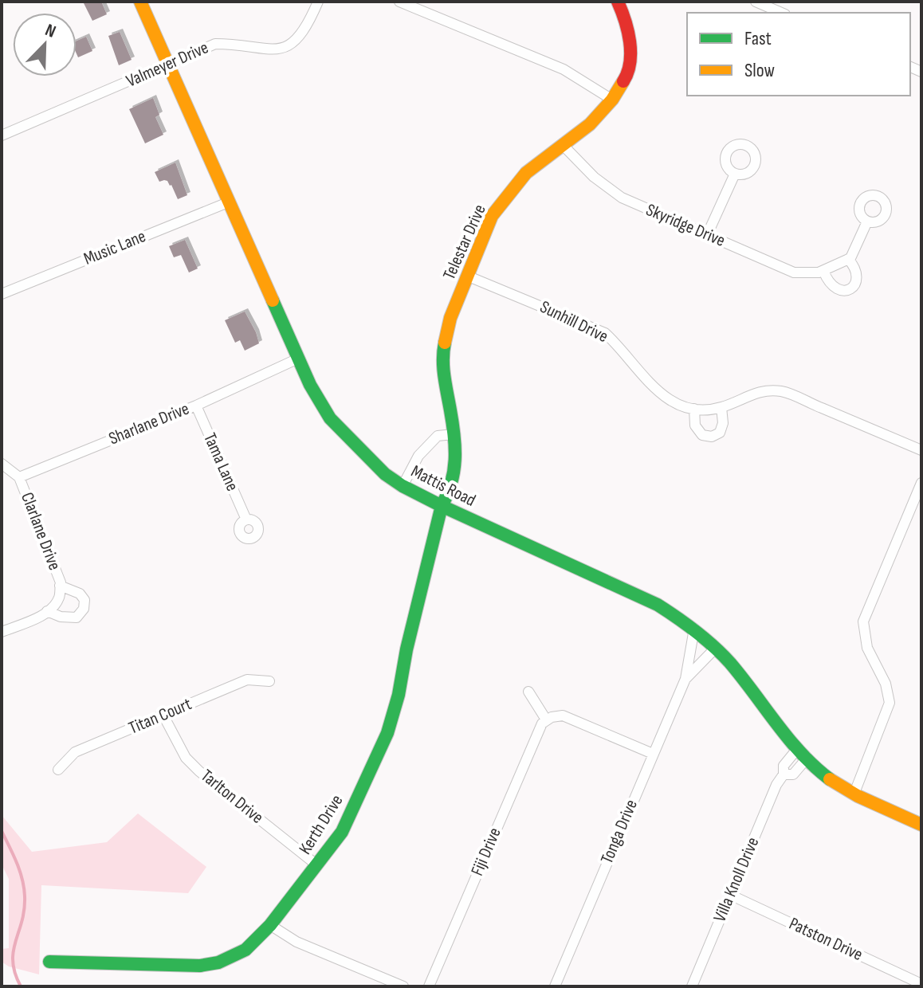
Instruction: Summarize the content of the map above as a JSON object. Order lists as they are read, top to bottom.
{
  "streets": {
    "street": [
      "Valmeyer Drive",
      "Skyridge Drive",
      "Telestar Drive",
      "Music Lane",
      "Sunhill Drive",
      "Sharlane Drive",
      "Tama Lane",
      "Mattis Road",
      "Clarlane Drive",
      "Titan Court",
      "Tarlton Drive",
      "Kerth Drive",
      "Tonga Drive",
      "Fiji Drive",
      "Villa Knoll Drive",
      "Patston Drive"
    ]
  },
  "crossings": [
    ["Valmeyer Drive", "Mattis Road"],
    ["Skyridge Drive", "Telestar Drive"],
    ["Telestar Drive", "Sunhill Drive"],
    ["Telestar Drive", "Mattis Road"],
    ["Telestar Drive", "Kerth Drive"],
    ["Music Lane", "Mattis Road"],
    ["Sharlane Drive", "Tama Lane"],
    ["Sharlane Drive", "Mattis Road"],
    ["Sharlane Drive", "Clarlane Drive"],
    ["Mattis Road", "Kerth Drive"],
    ["Mattis Road", "Tonga Drive"],
    ["Mattis Road", "Villa Knoll Drive"],
    ["Titan Court", "Tarlton Drive"],
    ["Tarlton Drive", "Kerth Drive"],
    ["Villa Knoll Drive", "Patston Drive"]
  ],
  "legend": ["Fast", "Slow"],
  "north": "top right"
}
